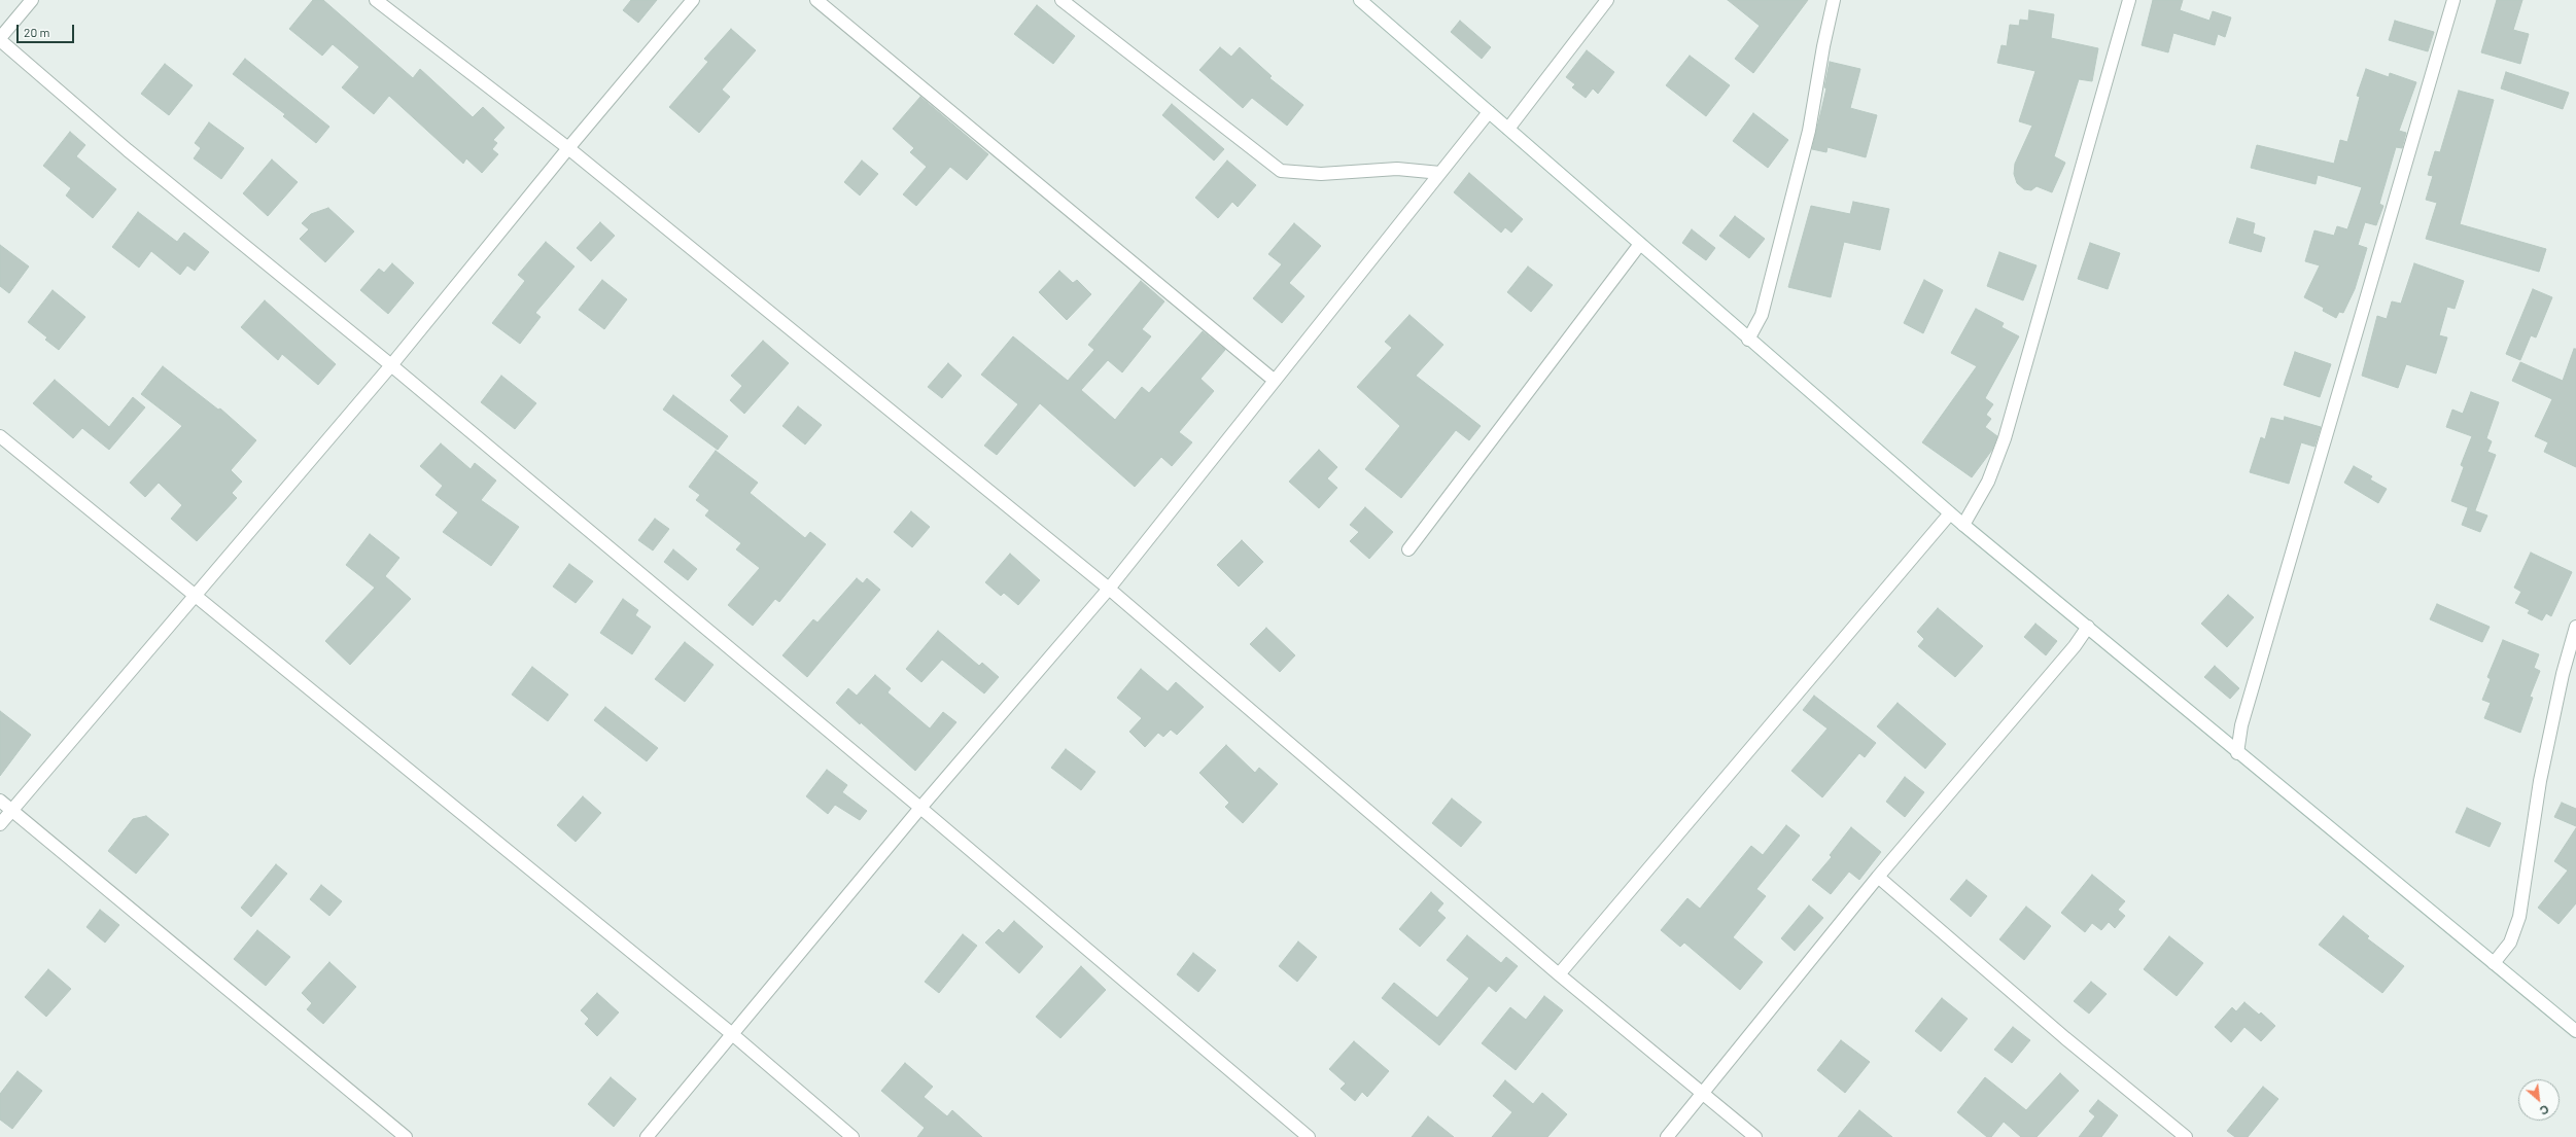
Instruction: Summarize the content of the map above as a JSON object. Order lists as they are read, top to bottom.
{
  "scale_bar": "20 m",
  "north": "bottom right"
}
